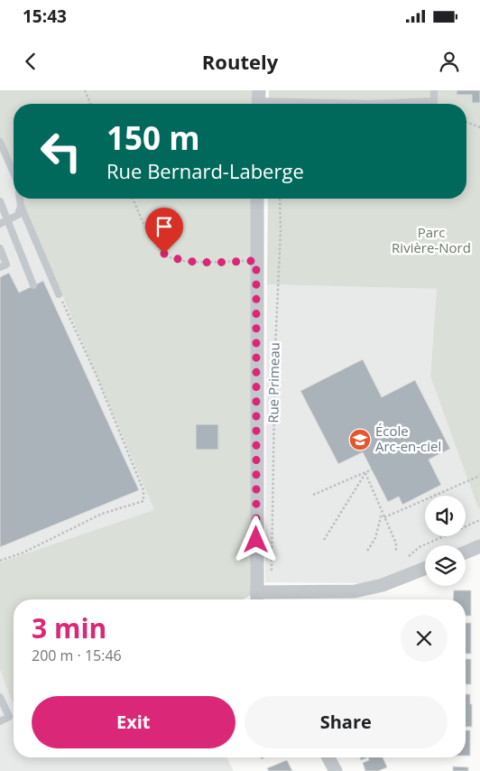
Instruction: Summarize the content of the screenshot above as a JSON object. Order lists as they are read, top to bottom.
{
  "streets": {
    "street": ["Rue Primeau"]
  },
  "parks": ["Parc Rivière-Nord"],
  "places": {
    "school or university": ["École Arc-en-ciel"]
  },
  "page": {
    "status": "15:43",
    "header": "Routely",
    "turn": ["150 m", "Rue Bernard-Laberge"],
    "heading": ["3 min", "200 m · 15:46"],
    "buttons": ["Exit", "Share"]
  }
}
